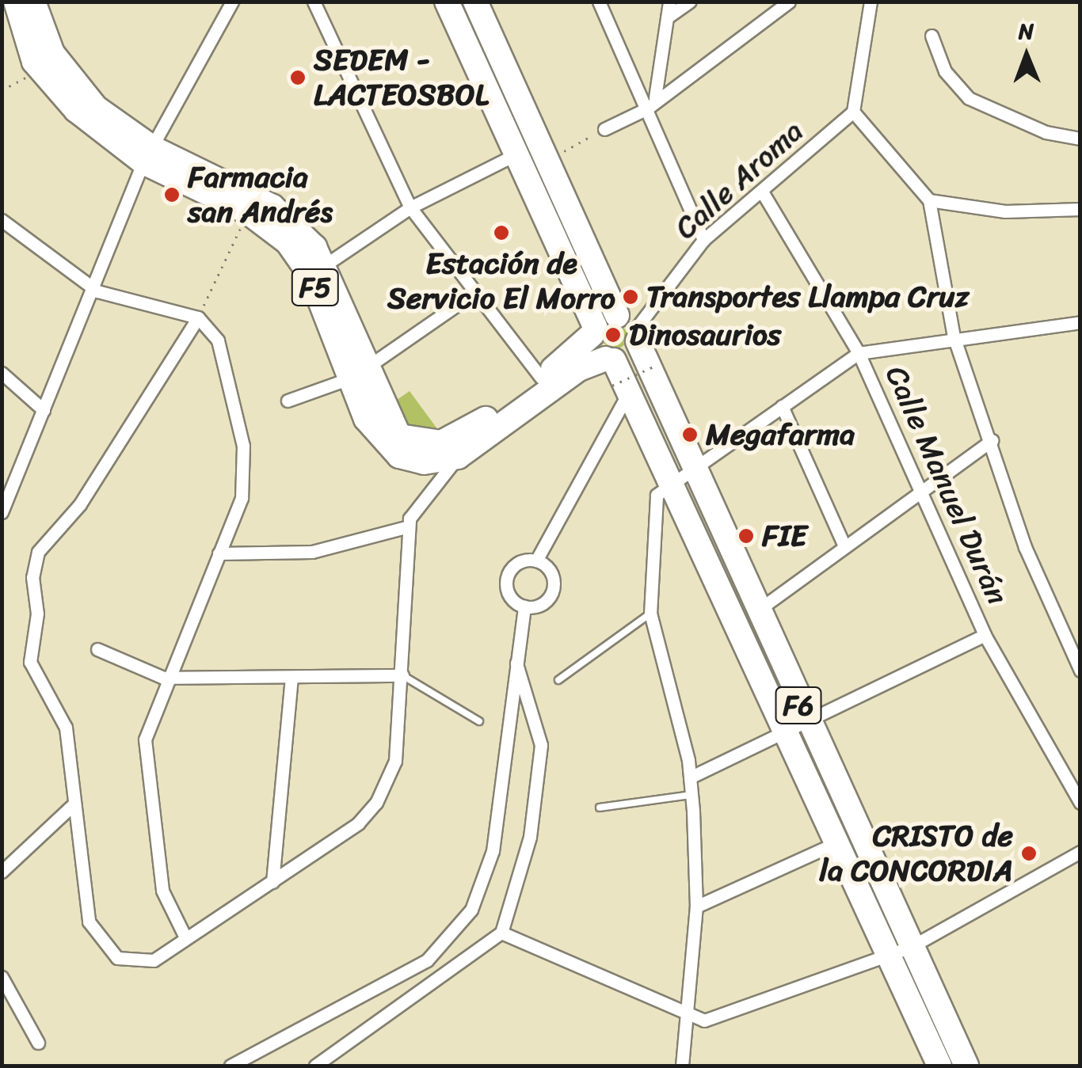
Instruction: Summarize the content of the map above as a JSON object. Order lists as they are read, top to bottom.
{
  "streets": {
    "highway": ["F5", "F6"],
    "street": ["Calle Aroma", "Calle Manuel Durán"]
  },
  "crossings": [
    ["Calle Aroma", "F5"],
    ["Calle Aroma", "Calle Manuel Durán"],
    ["Calle Aroma", "F6"],
    ["F5", "F6"]
  ],
  "places": [
    "SEDEM - LACTEOSBOL",
    "Farmacia san Andrés",
    "Estación de Servicio El Morro",
    "Transportes Llampa Cruz",
    "Dinosaurios",
    "Megafarma",
    "FIE",
    "CRISTO de la CONCORDIA"
  ],
  "north": "top"
}
